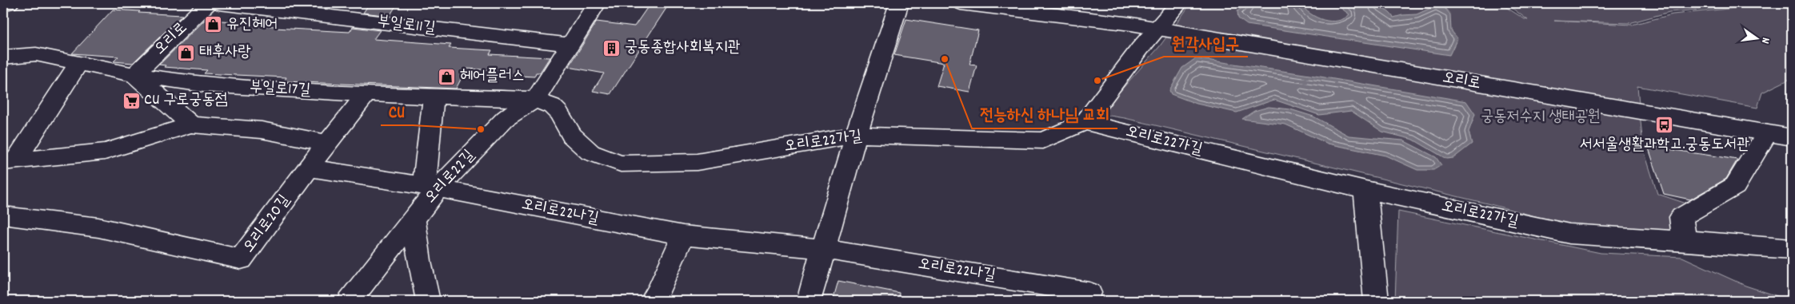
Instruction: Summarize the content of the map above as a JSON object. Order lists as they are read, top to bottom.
{
  "streets": {
    "street": [
      "부일로11길",
      "오리로",
      "부일로17길",
      "오리로22가길",
      "오리로22길",
      "오리로22나길",
      "오리로20길"
    ]
  },
  "crossings": [
    ["부일로11길", "오리로22길"],
    ["오리로", "부일로17길"],
    ["부일로17길", "오리로22가길"],
    ["부일로17길", "오리로22길"],
    ["부일로17길", "오리로20길"],
    ["오리로22가길", "오리로22길"],
    ["오리로22길", "오리로22나길"],
    ["오리로22나길", "오리로20길"]
  ],
  "parks": ["궁동저수지 생태공원"],
  "places": {
    "shop": ["유진헤어", "태후사랑", "헤어플러스"],
    "building": ["궁동종합사회복지관"],
    "other": ["전능하신 하나님 교회", "원각사입구", "CU"],
    "supermarket": ["CU 구로궁동점"],
    "bus stop": ["서서울생활과학고.궁동도서관"]
  },
  "north": "right"
}
